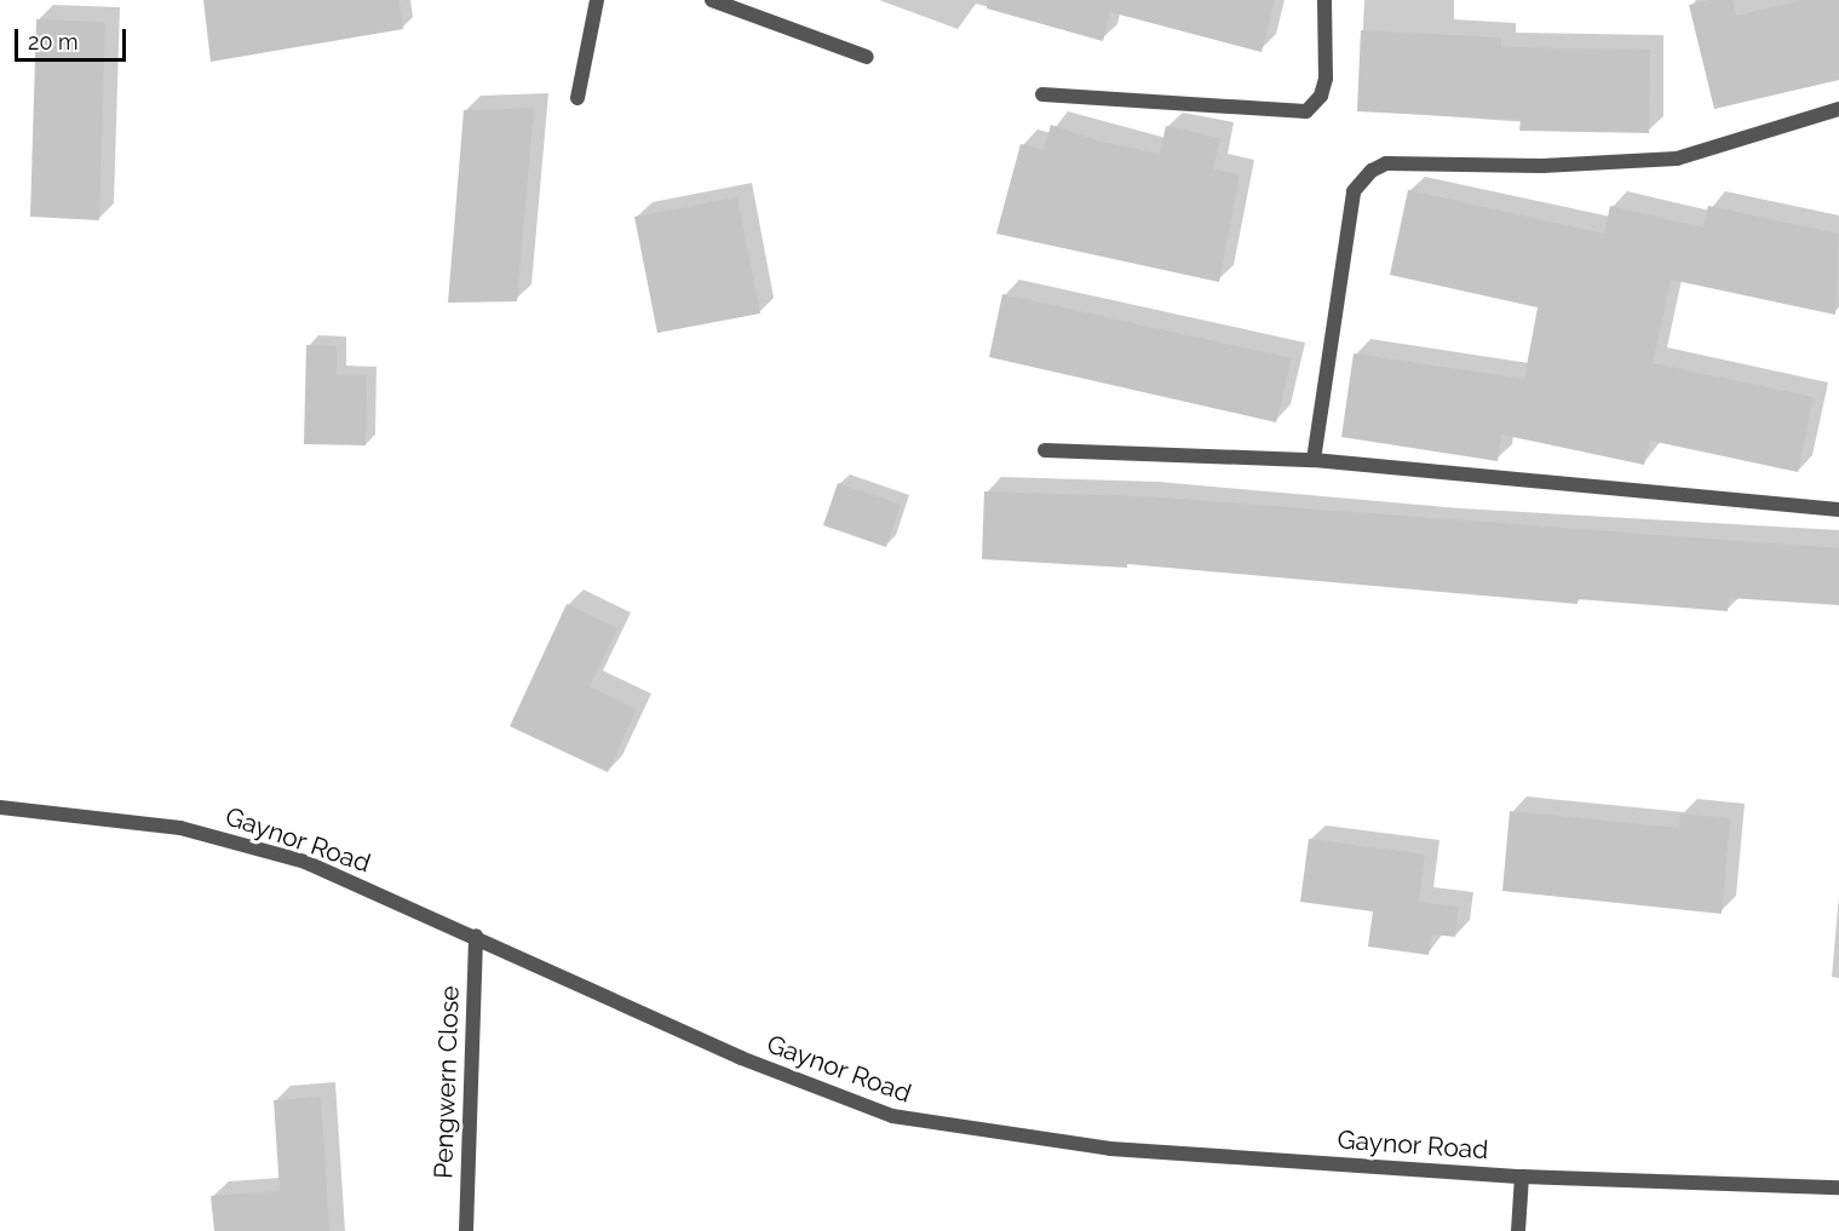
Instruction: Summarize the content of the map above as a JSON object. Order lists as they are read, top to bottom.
{
  "streets": {
    "street": ["Gaynor Road", "Pengwern Close"]
  },
  "crossings": [
    ["Gaynor Road", "Pengwern Close"]
  ],
  "scale_bar": "20 m"
}
